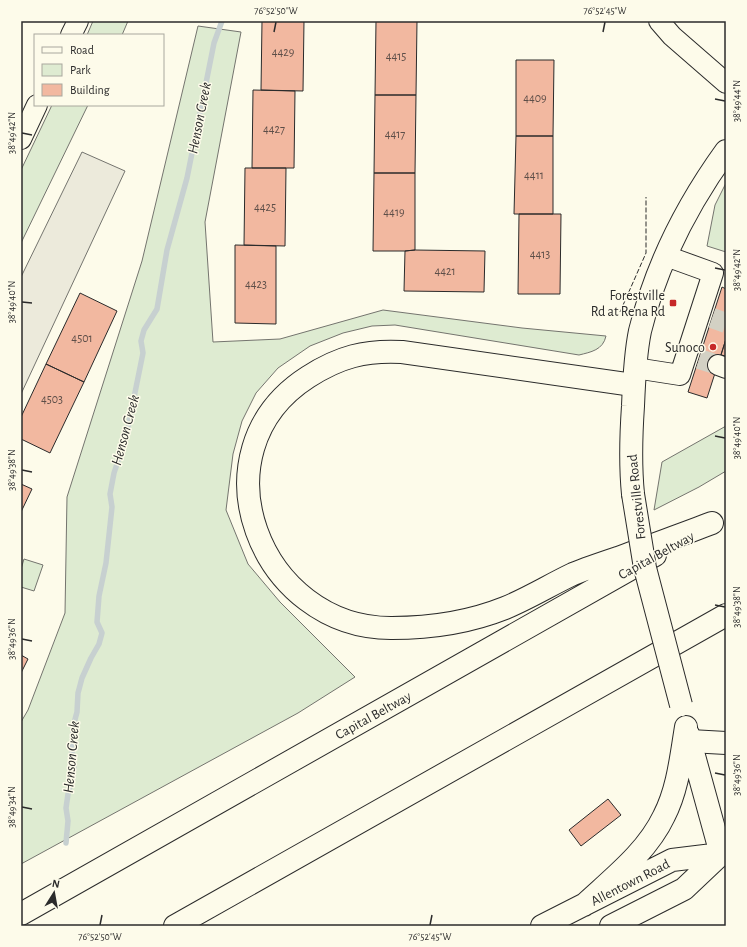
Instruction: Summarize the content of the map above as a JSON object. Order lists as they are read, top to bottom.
{
  "streets": {
    "main road": ["Forestville Road", "Capital Beltway", "Allentown Road"]
  },
  "crossings": [
    ["Forestville Road", "Allentown Road"]
  ],
  "water": ["Henson Creek"],
  "places": {
    "transit": ["Forestville Rd at Rena Rd"],
    "other": ["Sunoco"]
  },
  "house_numbers": [
    "4429",
    "4415",
    "4409",
    "4427",
    "4417",
    "4411",
    "4425",
    "4419",
    "4413",
    "4421",
    "4423",
    "4501",
    "4503"
  ],
  "legend": ["Road", "Park", "Building"],
  "north": "top",
  "coordinates": [
    "76°52'50\"W",
    "76°52'45\"W",
    "38°49'44\"N",
    "38°49'42\"N",
    "38°49'40\"N",
    "38°49'38\"N",
    "38°49'36\"N",
    "38°49'34\"N"
  ]
}
